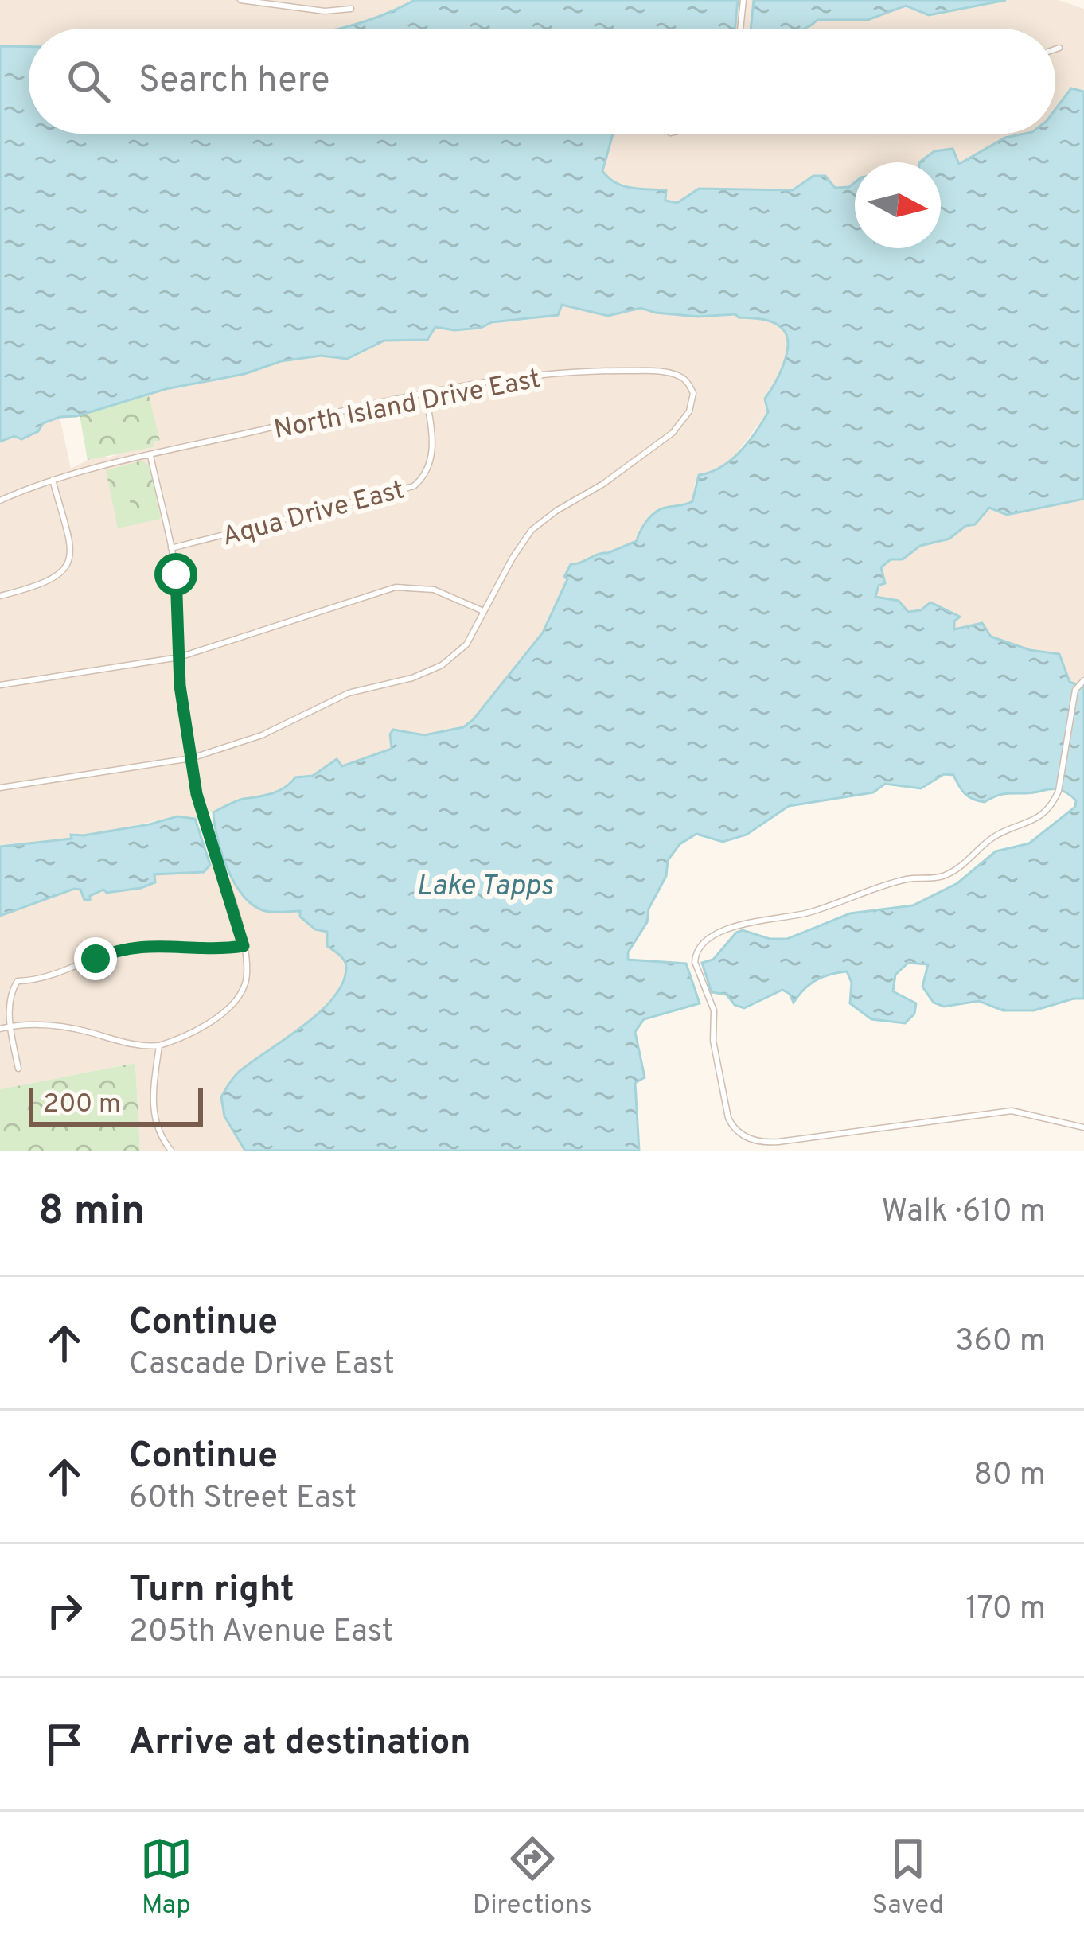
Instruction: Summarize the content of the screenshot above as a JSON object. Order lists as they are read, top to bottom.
{
  "streets": {
    "street": ["North Island Drive East", "Aqua Drive East"]
  },
  "crossings": [
    ["North Island Drive East", "Aqua Drive East"]
  ],
  "water": ["Lake Tapps"],
  "scale_bar": "200 m",
  "north": "right",
  "page": {
    "search": "Search here",
    "scale": "200 m",
    "heading": ["8 min", "Walk · 610 m"],
    "list": [
      ["Continue", "Cascade Drive East", "360 m"],
      ["Continue", "60th Street East", "80 m"],
      ["Turn right", "205th Avenue East", "170 m"],
      "Arrive at destination"
    ],
    "nav": ["Map", "Directions", "Saved"]
  }
}
